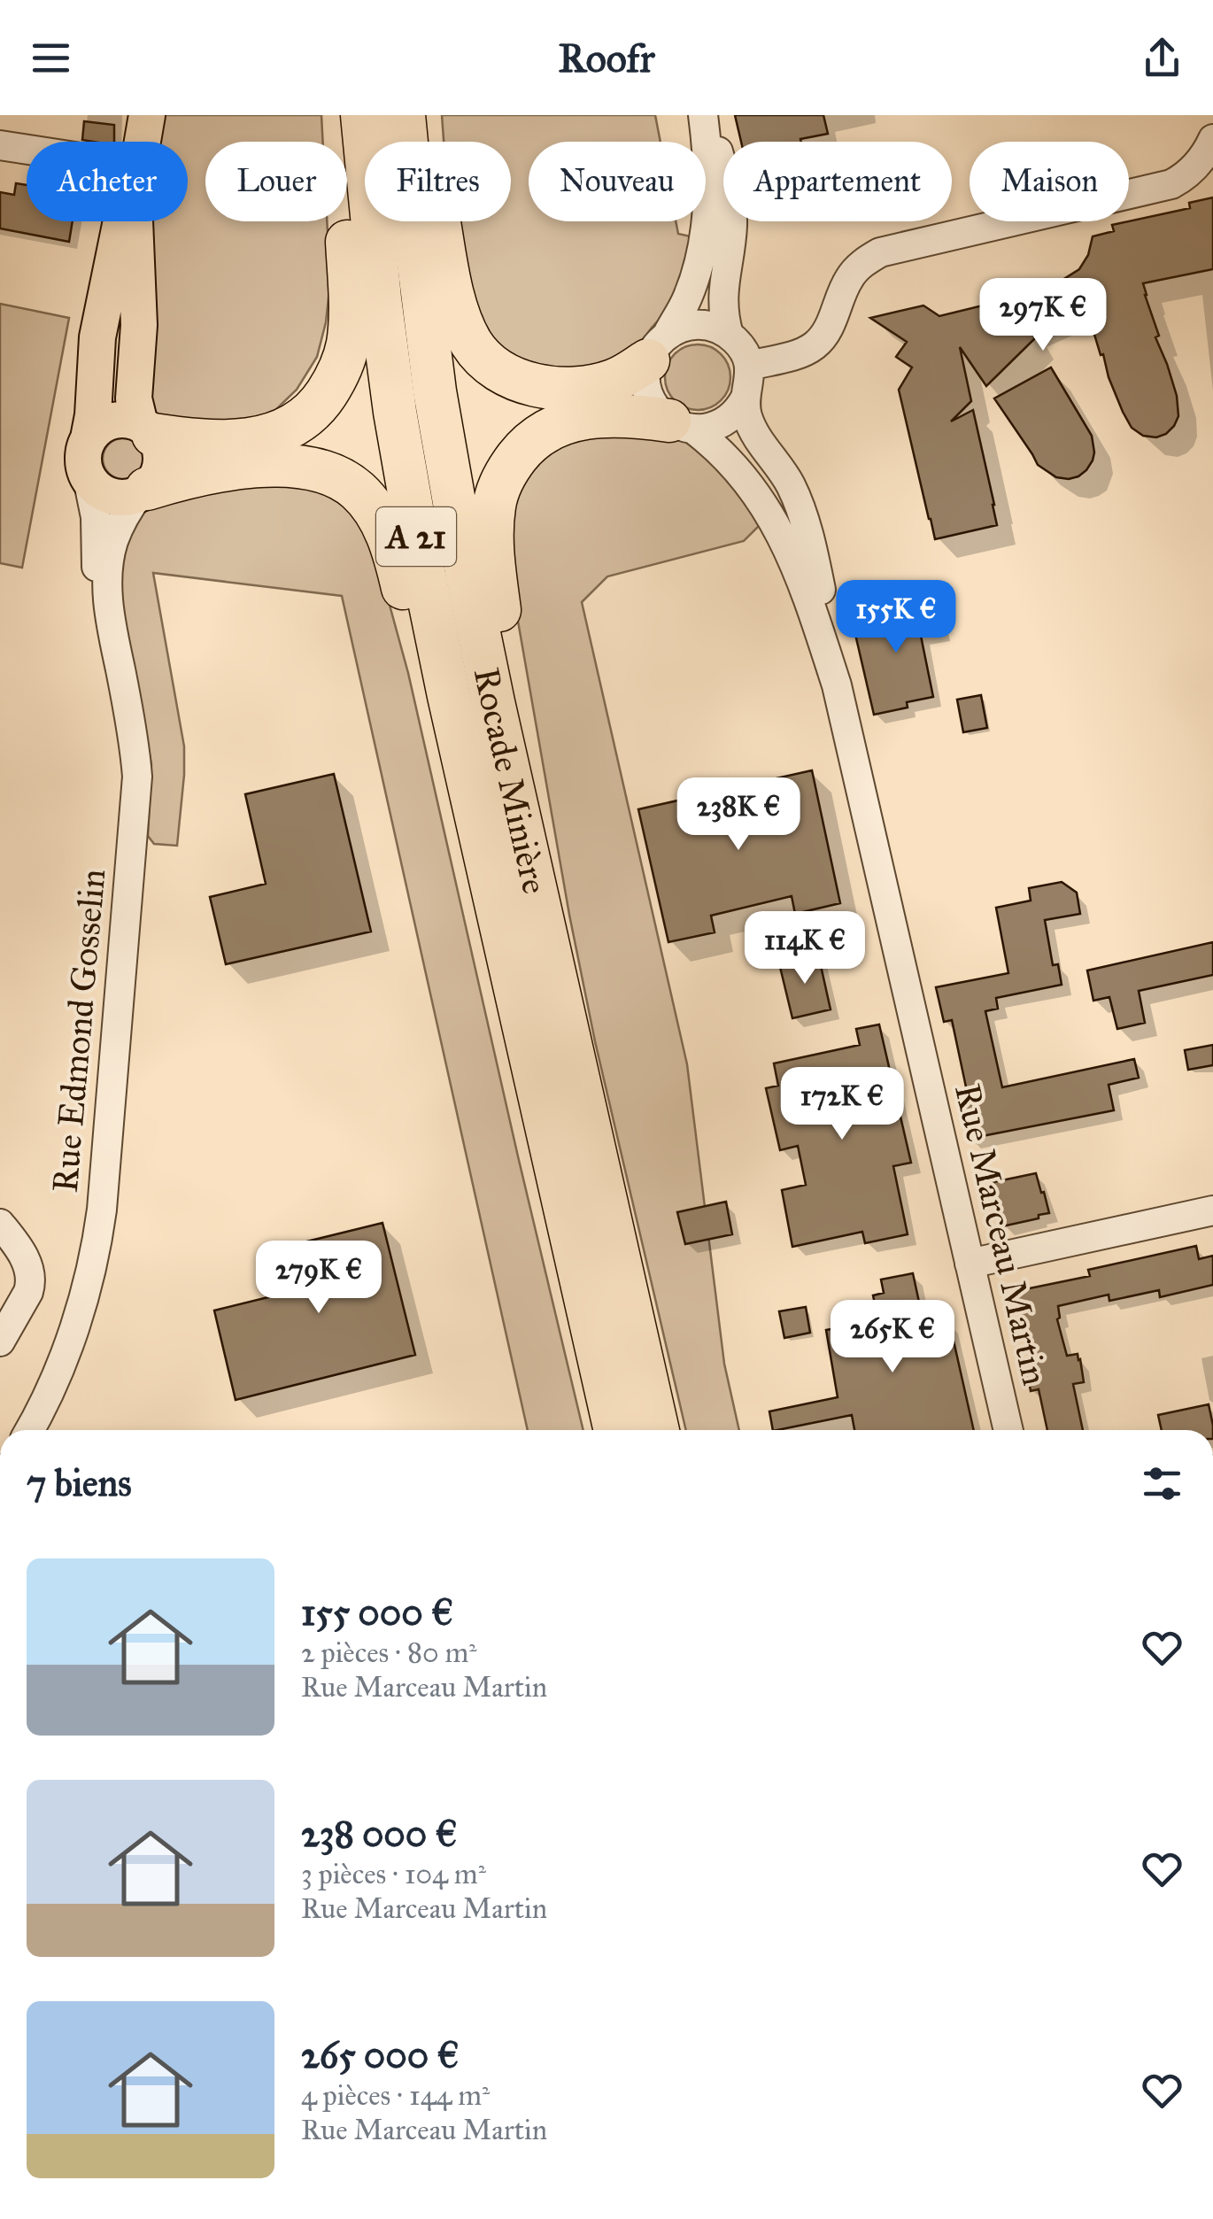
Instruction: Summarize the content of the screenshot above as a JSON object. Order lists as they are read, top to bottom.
{
  "streets": {
    "highway": ["A 21", "Rocade Minière"],
    "street": ["Rue Edmond Gosselin", "Rue Marceau Martin"]
  },
  "page": {
    "header": "Roofr",
    "chip": [
      "Acheter",
      "Louer",
      "Filtres",
      "Nouveau",
      "Appartement",
      "Maison"
    ],
    "price": [
      "297K €",
      "155K €",
      "238K €",
      "114K €",
      "172K €",
      "279K €",
      "265K €"
    ],
    "heading": "7 biens",
    "list": [
      {
        "name": "155 000 €",
        "note": "2 pièces · 80 m² · Rue Marceau Martin"
      },
      {
        "name": "238 000 €",
        "note": "3 pièces · 104 m² · Rue Marceau Martin"
      },
      {
        "name": "265 000 €",
        "note": "4 pièces · 144 m² · Rue Marceau Martin"
      }
    ]
  }
}
